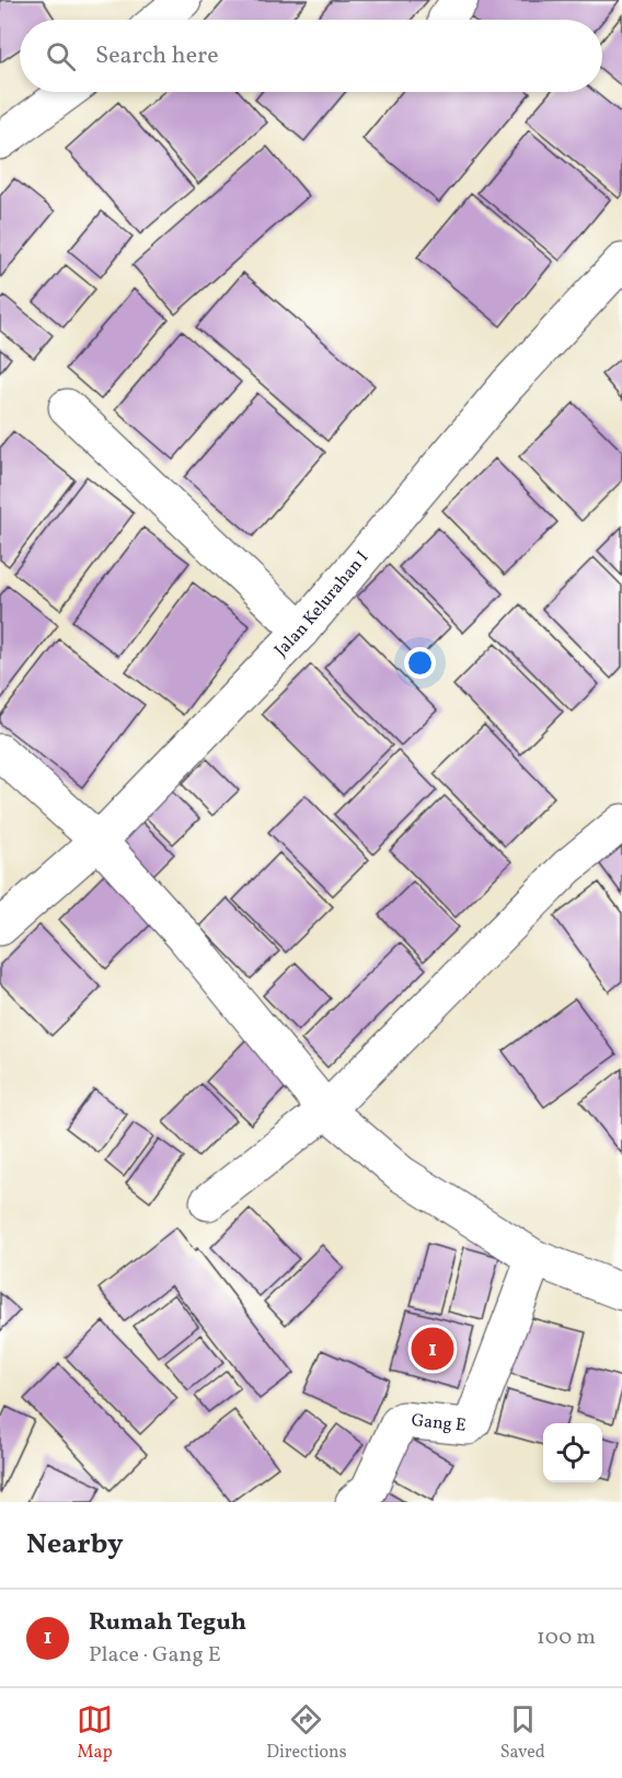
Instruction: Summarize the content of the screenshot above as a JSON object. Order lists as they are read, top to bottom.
{
  "streets": {
    "street": ["Jalan Kelurahan I", "Gang E"]
  },
  "page": {
    "search": "Search here",
    "pins": "1",
    "heading": "Nearby",
    "list": [
      {
        "mark": "1",
        "name": "Rumah Teguh",
        "note": "Place · Gang E",
        "value": "100 m"
      }
    ],
    "nav": ["Map", "Directions", "Saved"]
  }
}
